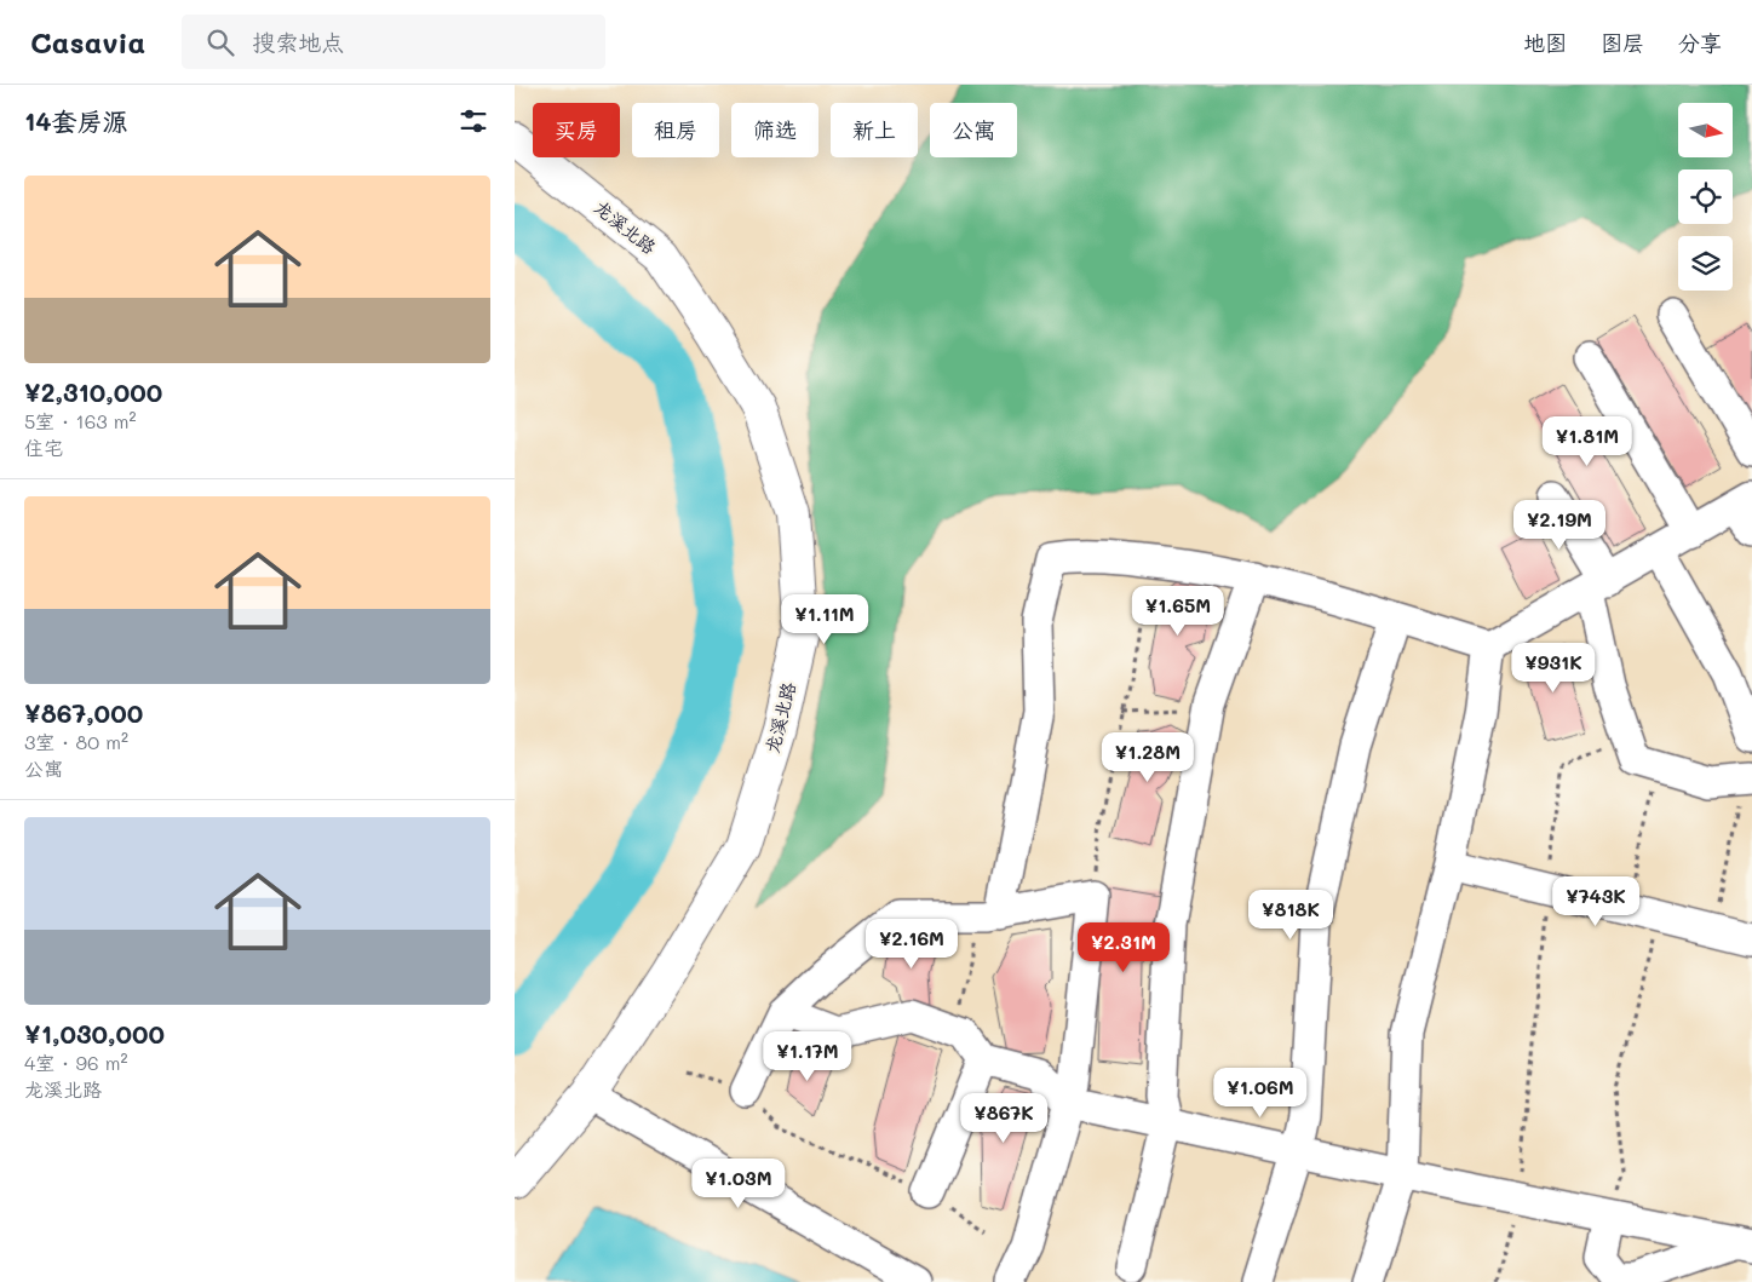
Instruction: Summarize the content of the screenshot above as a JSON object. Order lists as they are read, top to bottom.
{
  "streets": {
    "street": ["龙溪北路"]
  },
  "north": "right",
  "page": {
    "header": "Casavia",
    "search": "搜索地点",
    "nav": ["地图", "图层", "分享"],
    "heading": "14套房源",
    "chip": [
      "买房",
      "租房",
      "筛选",
      "新上",
      "公寓"
    ],
    "list": [
      {
        "name": "¥2,310,000",
        "note": "5室 · 163 m² · 住宅"
      },
      {
        "name": "¥867,000",
        "note": "3室 · 80 m² · 公寓"
      },
      {
        "name": "¥1,030,000",
        "note": "4室 · 96 m² · 龙溪北路"
      }
    ],
    "price": [
      "¥1.81M",
      "¥2.19M",
      "¥1.65M",
      "¥1.11M",
      "¥931K",
      "¥1.28M",
      "¥743K",
      "¥818K",
      "¥2.16M",
      "¥2.31M",
      "¥1.17M",
      "¥1.06M",
      "¥867K",
      "¥1.03M"
    ]
  }
}
